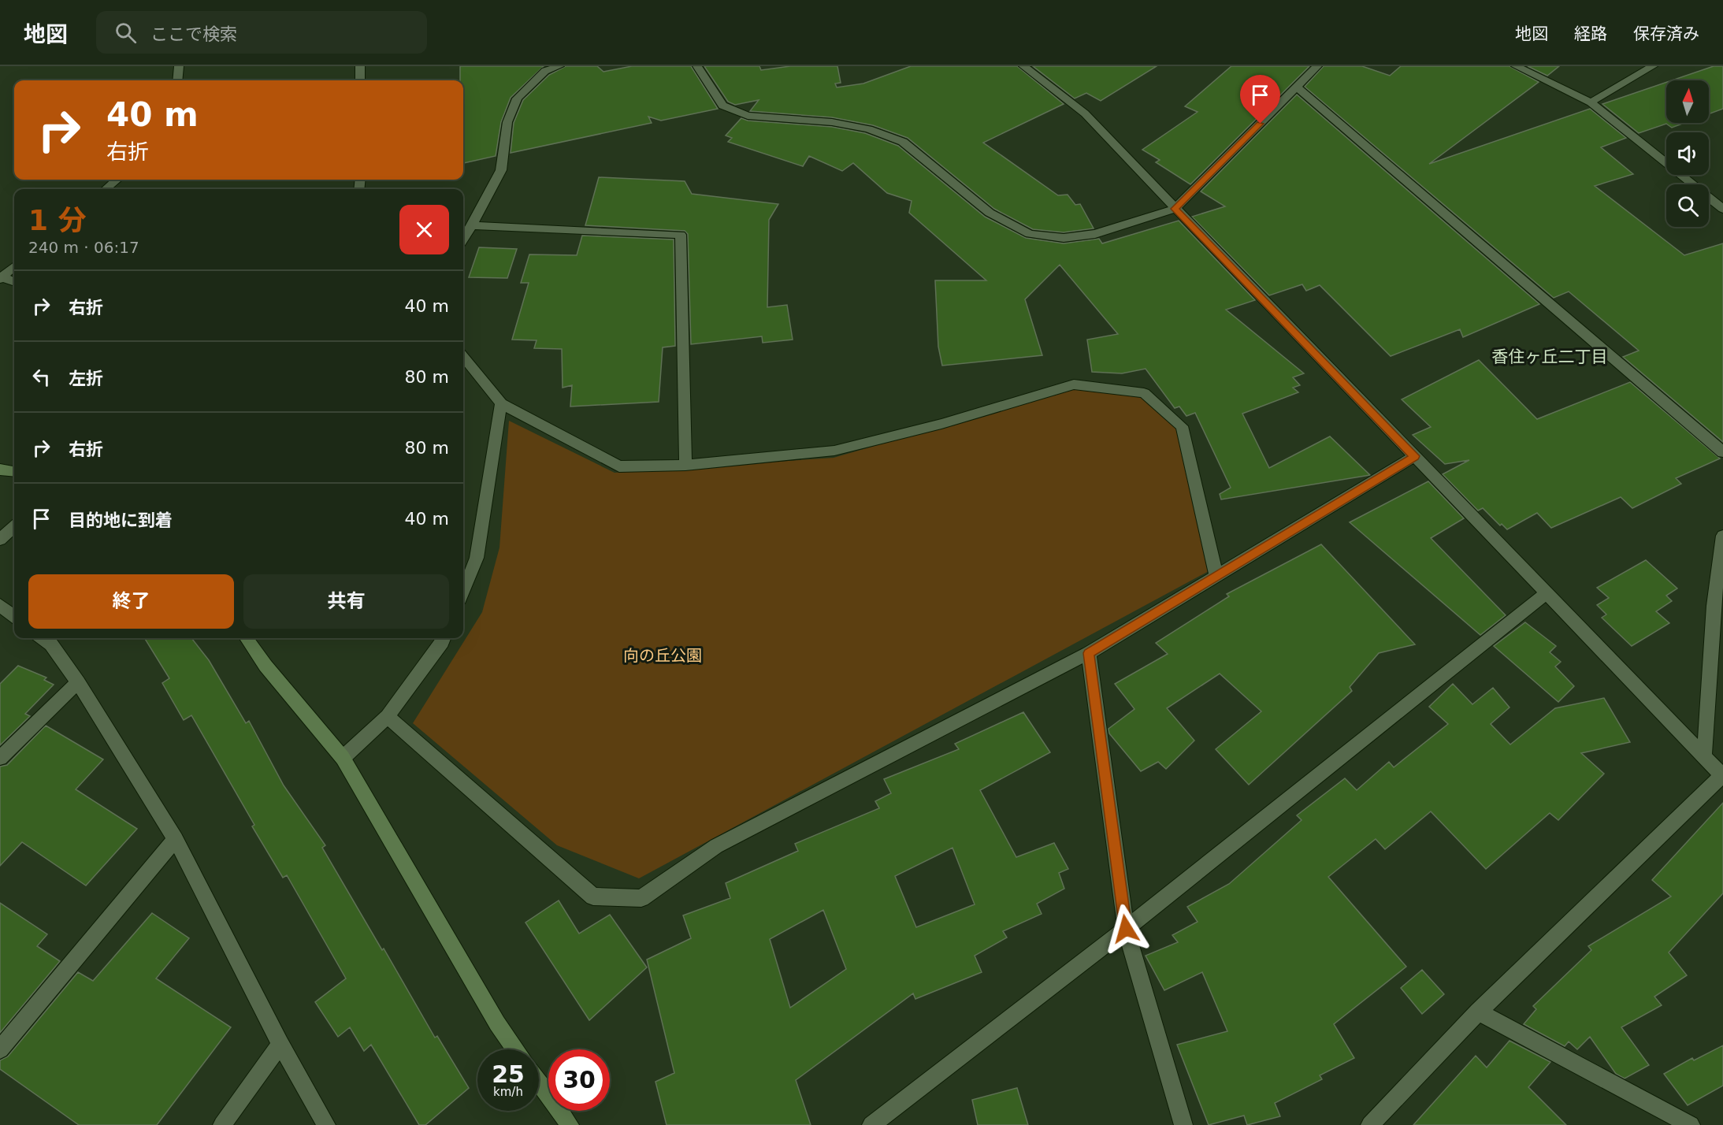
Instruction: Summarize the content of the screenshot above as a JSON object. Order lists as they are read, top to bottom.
{
  "districts": ["香住ヶ丘二丁目"],
  "parks": ["向の丘公園"],
  "north": "top",
  "page": {
    "header": "地図",
    "search": "ここで検索",
    "nav": ["地図", "経路", "保存済み"],
    "turn": ["40 m", "右折"],
    "heading": ["1 分", "240 m · 06:17"],
    "list": [
      {
        "name": "右折",
        "value": "40 m"
      },
      {
        "name": "左折",
        "value": "80 m"
      },
      {
        "name": "右折",
        "value": "80 m"
      },
      {
        "name": "目的地に到着",
        "value": "40 m"
      }
    ],
    "buttons": ["終了", "共有"],
    "speed": "25 km/h",
    "limit": "30"
  }
}
